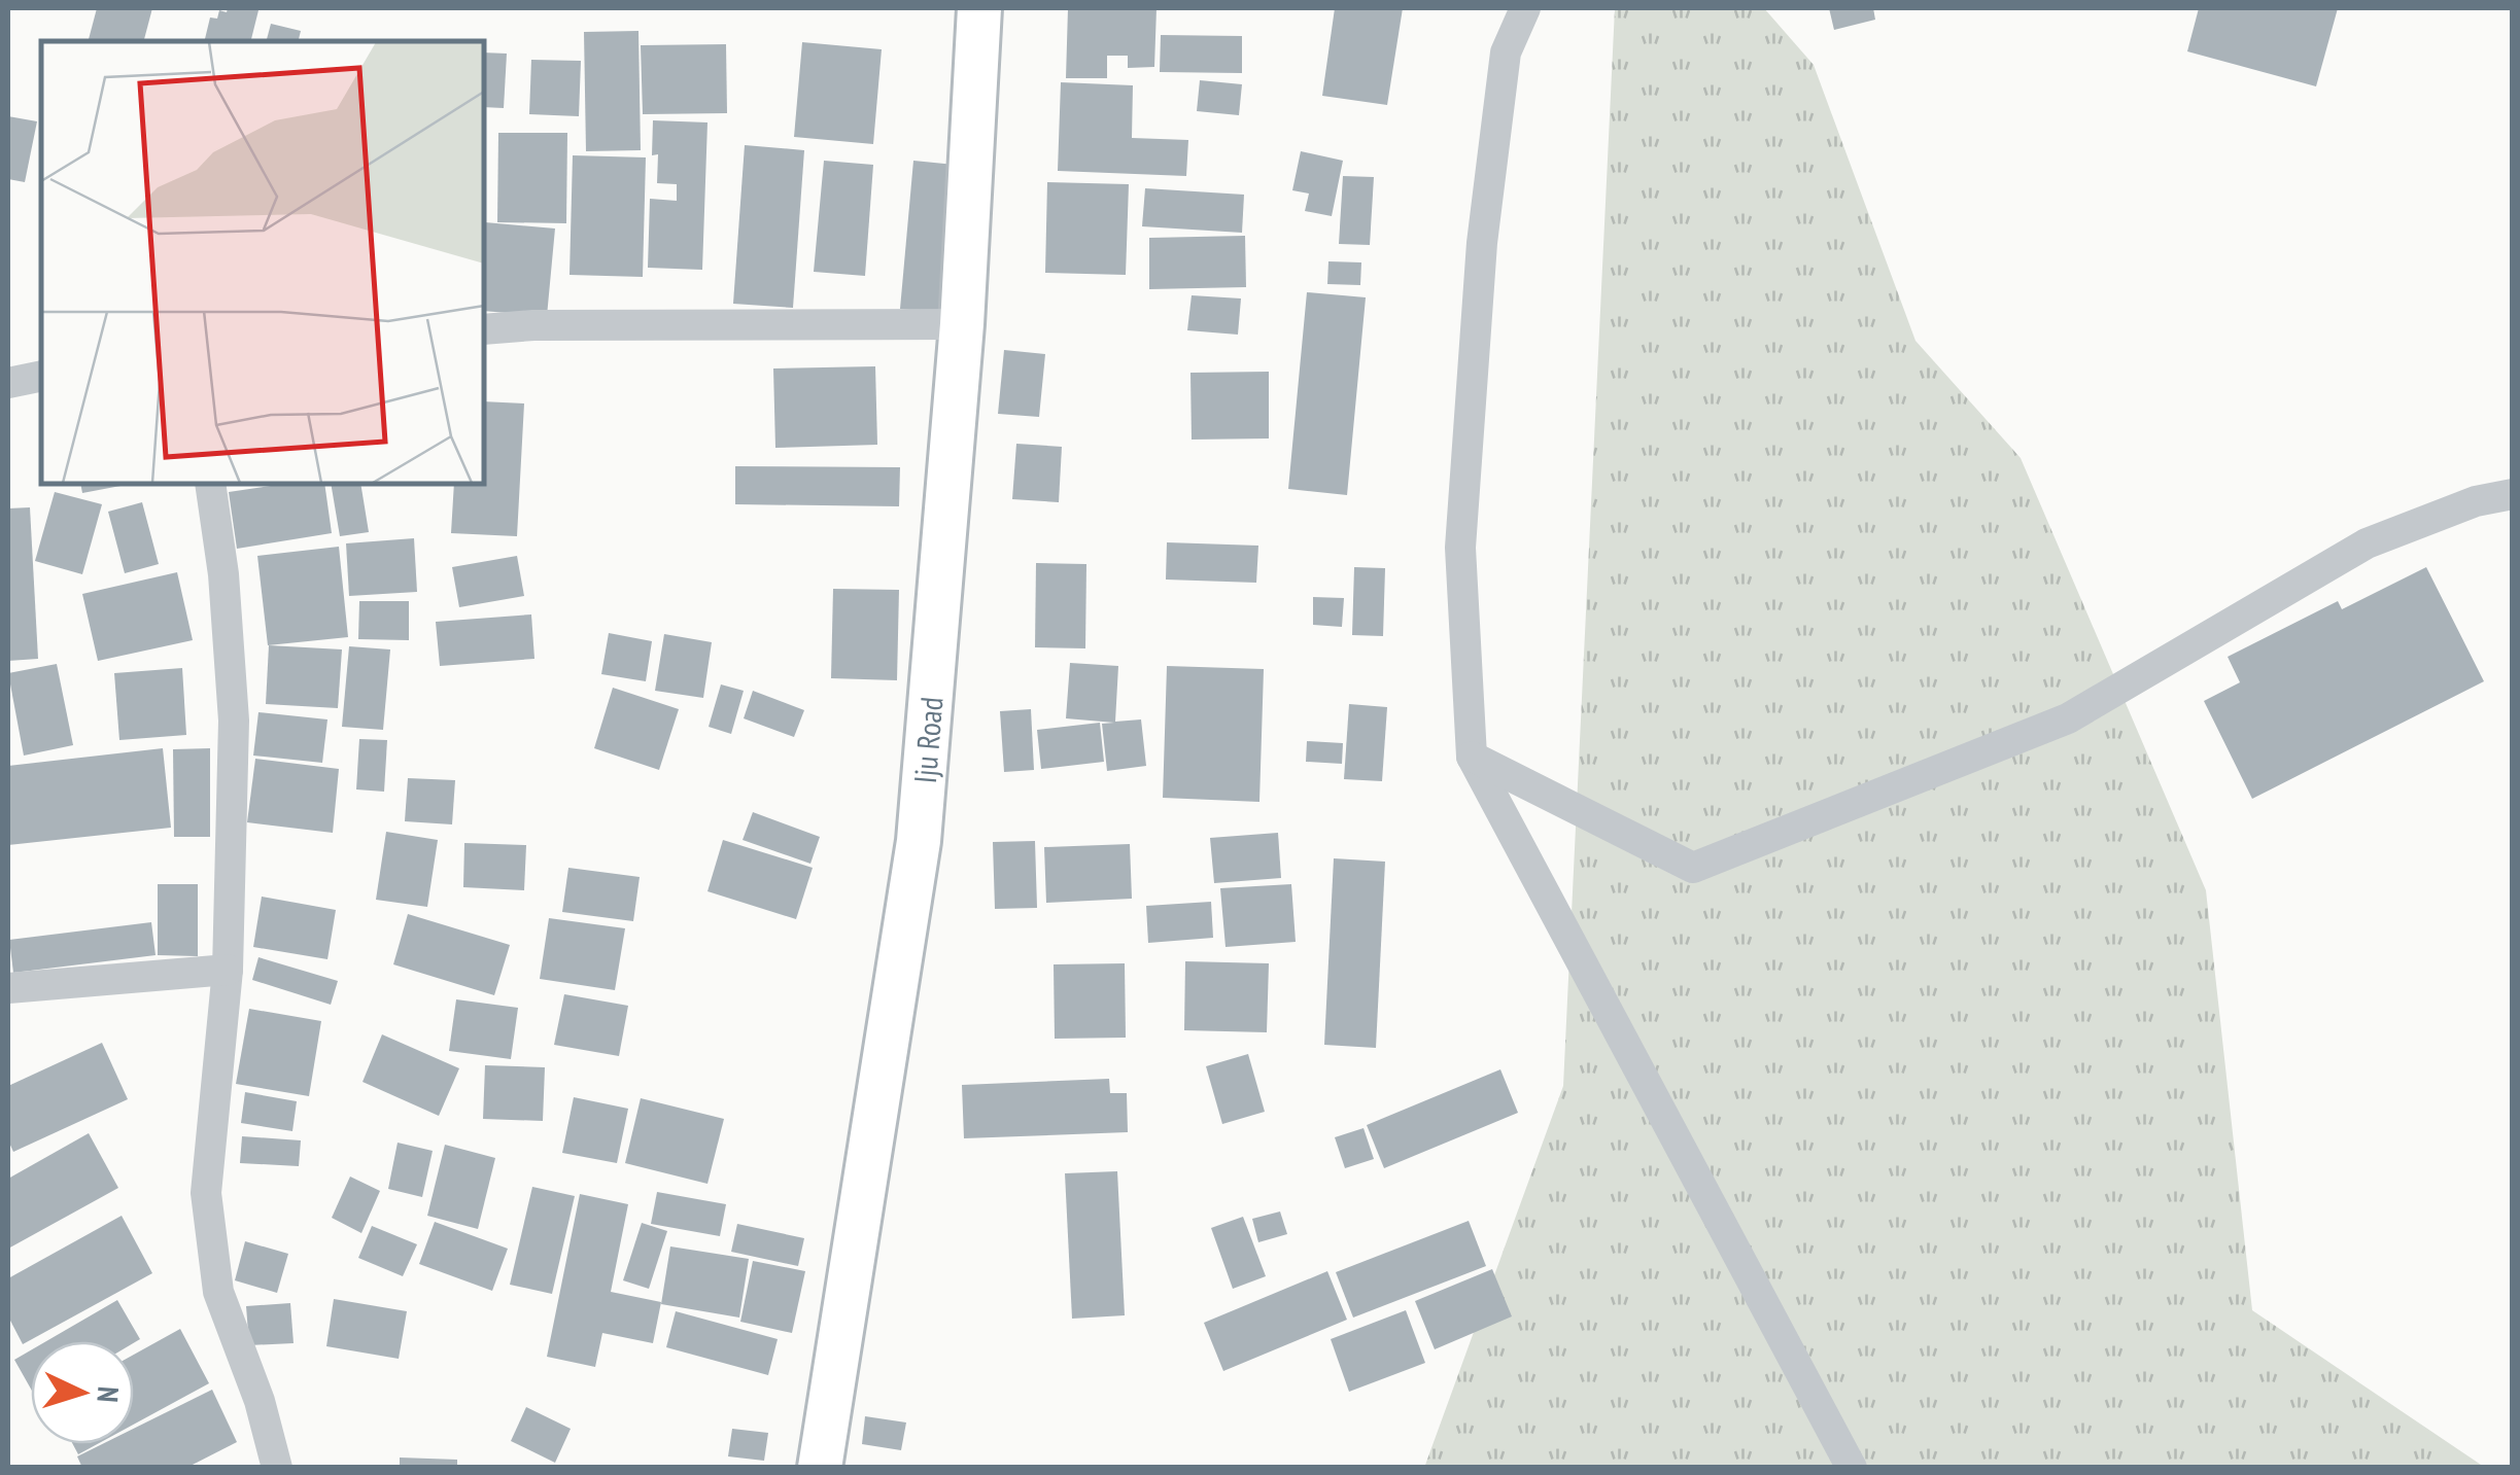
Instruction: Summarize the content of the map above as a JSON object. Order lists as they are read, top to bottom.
{
  "streets": {
    "main road": ["Iju Road"]
  },
  "north": "right"
}
